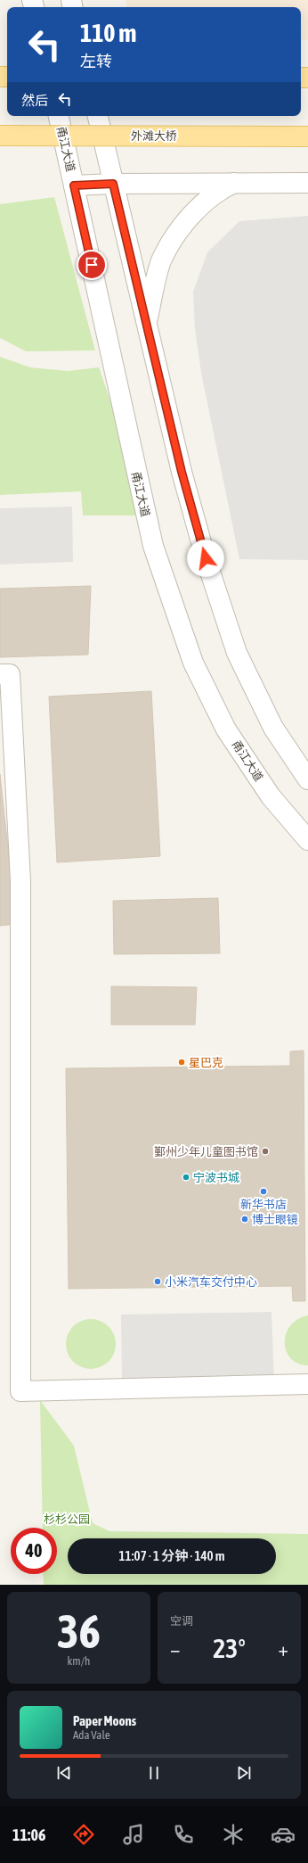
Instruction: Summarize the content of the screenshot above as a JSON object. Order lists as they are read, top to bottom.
{
  "streets": {
    "main road": ["外滩大桥"],
    "street": ["甬江大道"]
  },
  "parks": ["杉杉公园"],
  "places": [
    "星巴克",
    "鄞州少年儿童图书馆",
    "宁波书城",
    "新华书店",
    "博士眼镜",
    "小米汽车交付中心"
  ],
  "page": {
    "turn": ["110 m", "左转"],
    "then": "然后",
    "limit": "40",
    "trip": "11:07 · 1 分钟 · 140 m",
    "tile": [
      ["36", "km/h"],
      "空调"
    ],
    "heat": ["−", "23°", "+"],
    "song": ["Paper Moons", "Ada Vale"],
    "tabs": "11:06"
  }
}
